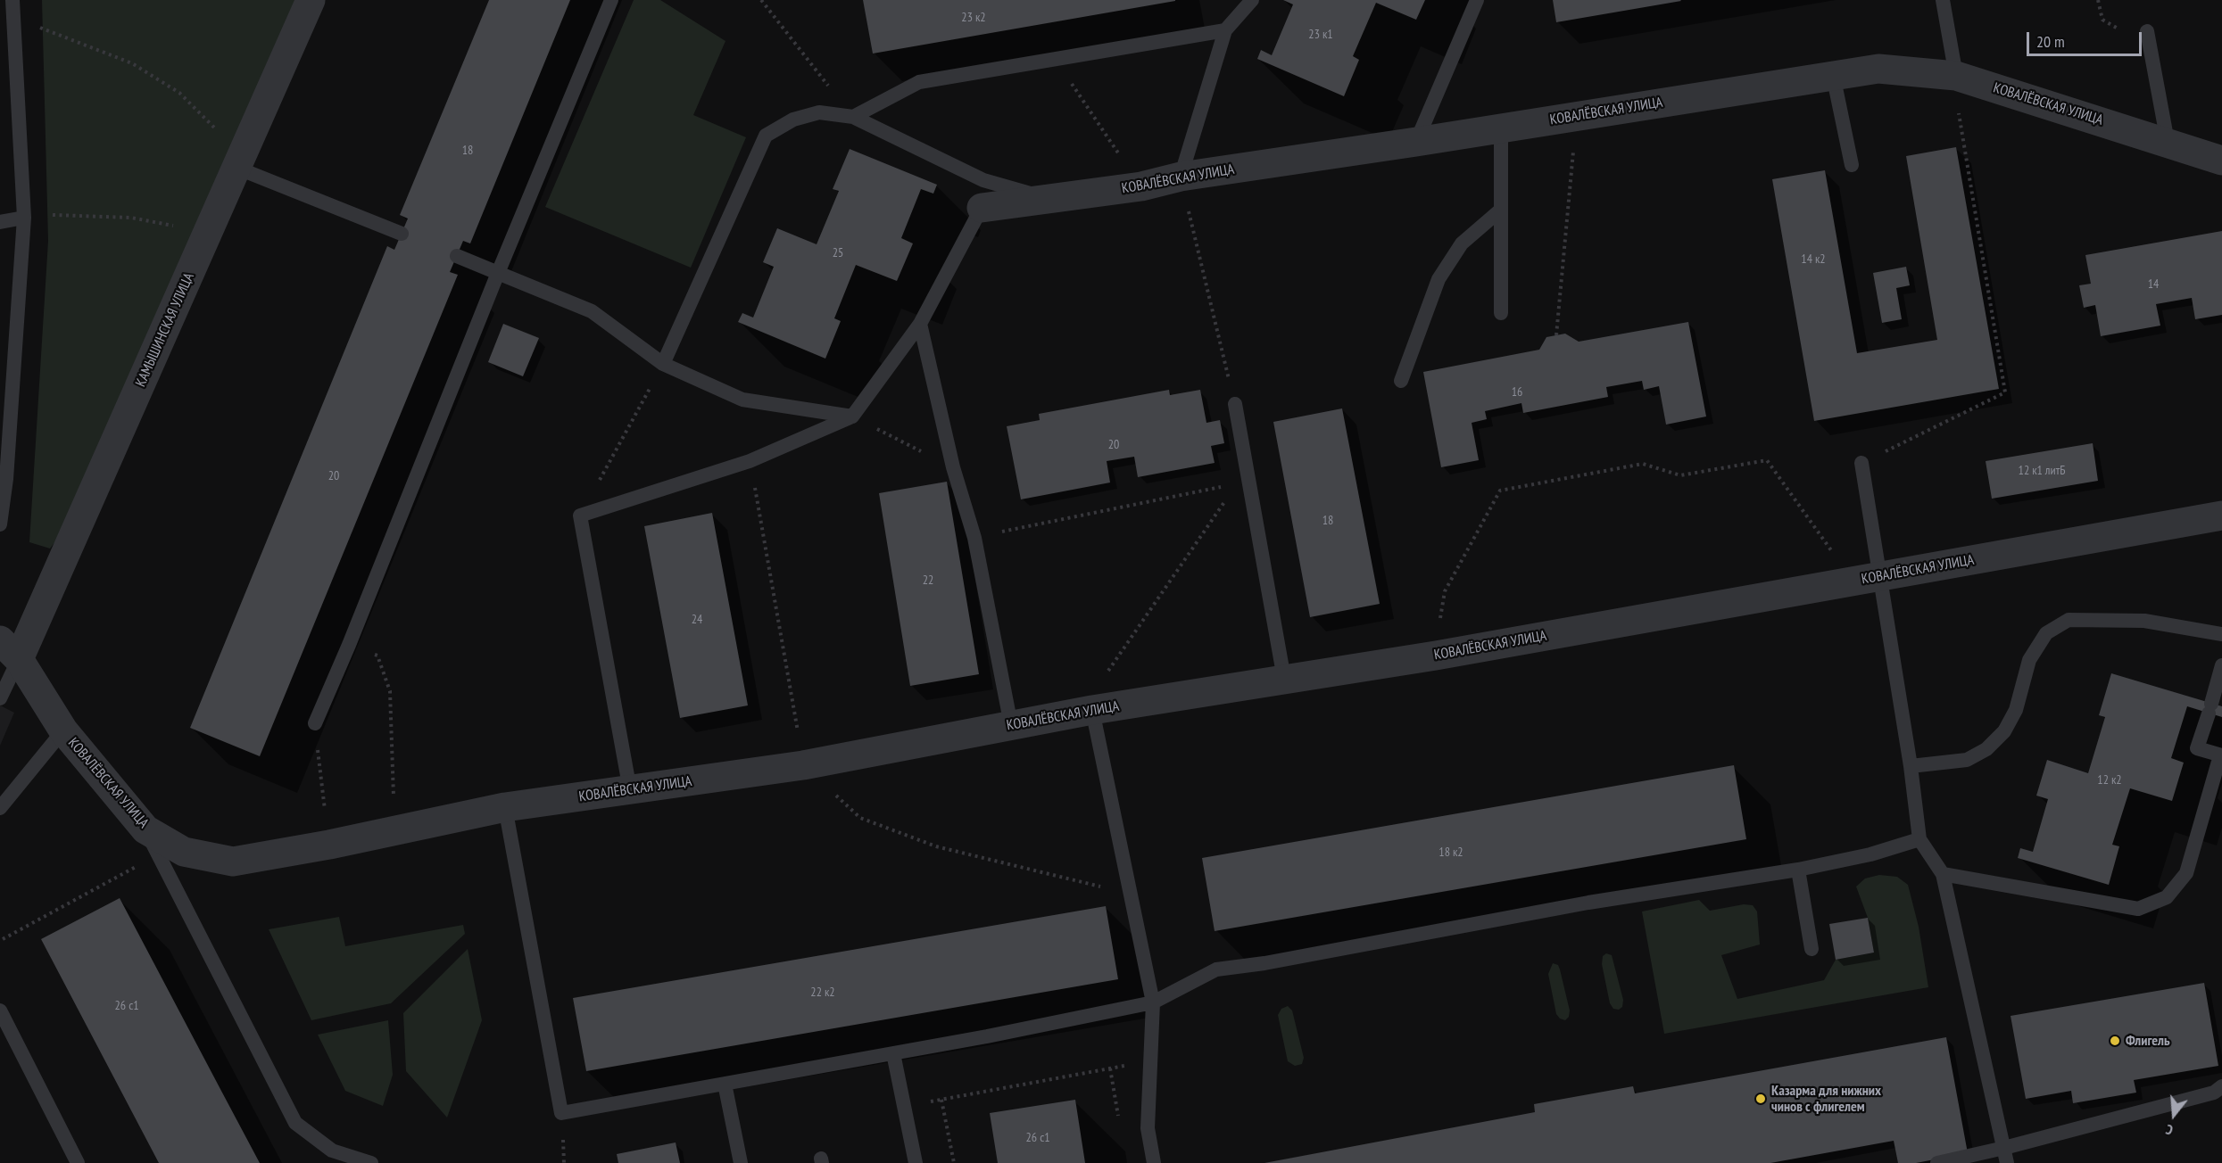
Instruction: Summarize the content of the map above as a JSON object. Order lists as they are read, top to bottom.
{
  "streets": {
    "street": ["КОВАЛЁВСКАЯ УЛИЦА", "КАМЫШИНСКАЯ УЛИЦА"]
  },
  "crossings": [
    ["КОВАЛЁВСКАЯ УЛИЦА", "КАМЫШИНСКАЯ УЛИЦА"]
  ],
  "places": ["Флигель", "Казарма для нижних чинов с флигелем"],
  "house_numbers": [
    "23 к2",
    "23 к1",
    "18",
    "25",
    "14 к2",
    "14",
    "16",
    "20",
    "12 к1 литБ",
    "20",
    "18",
    "22",
    "24",
    "12 к2",
    "18 к2",
    "22 к2",
    "26 с1",
    "26 с1"
  ],
  "scale_bar": "20 m",
  "north": "bottom"
}
